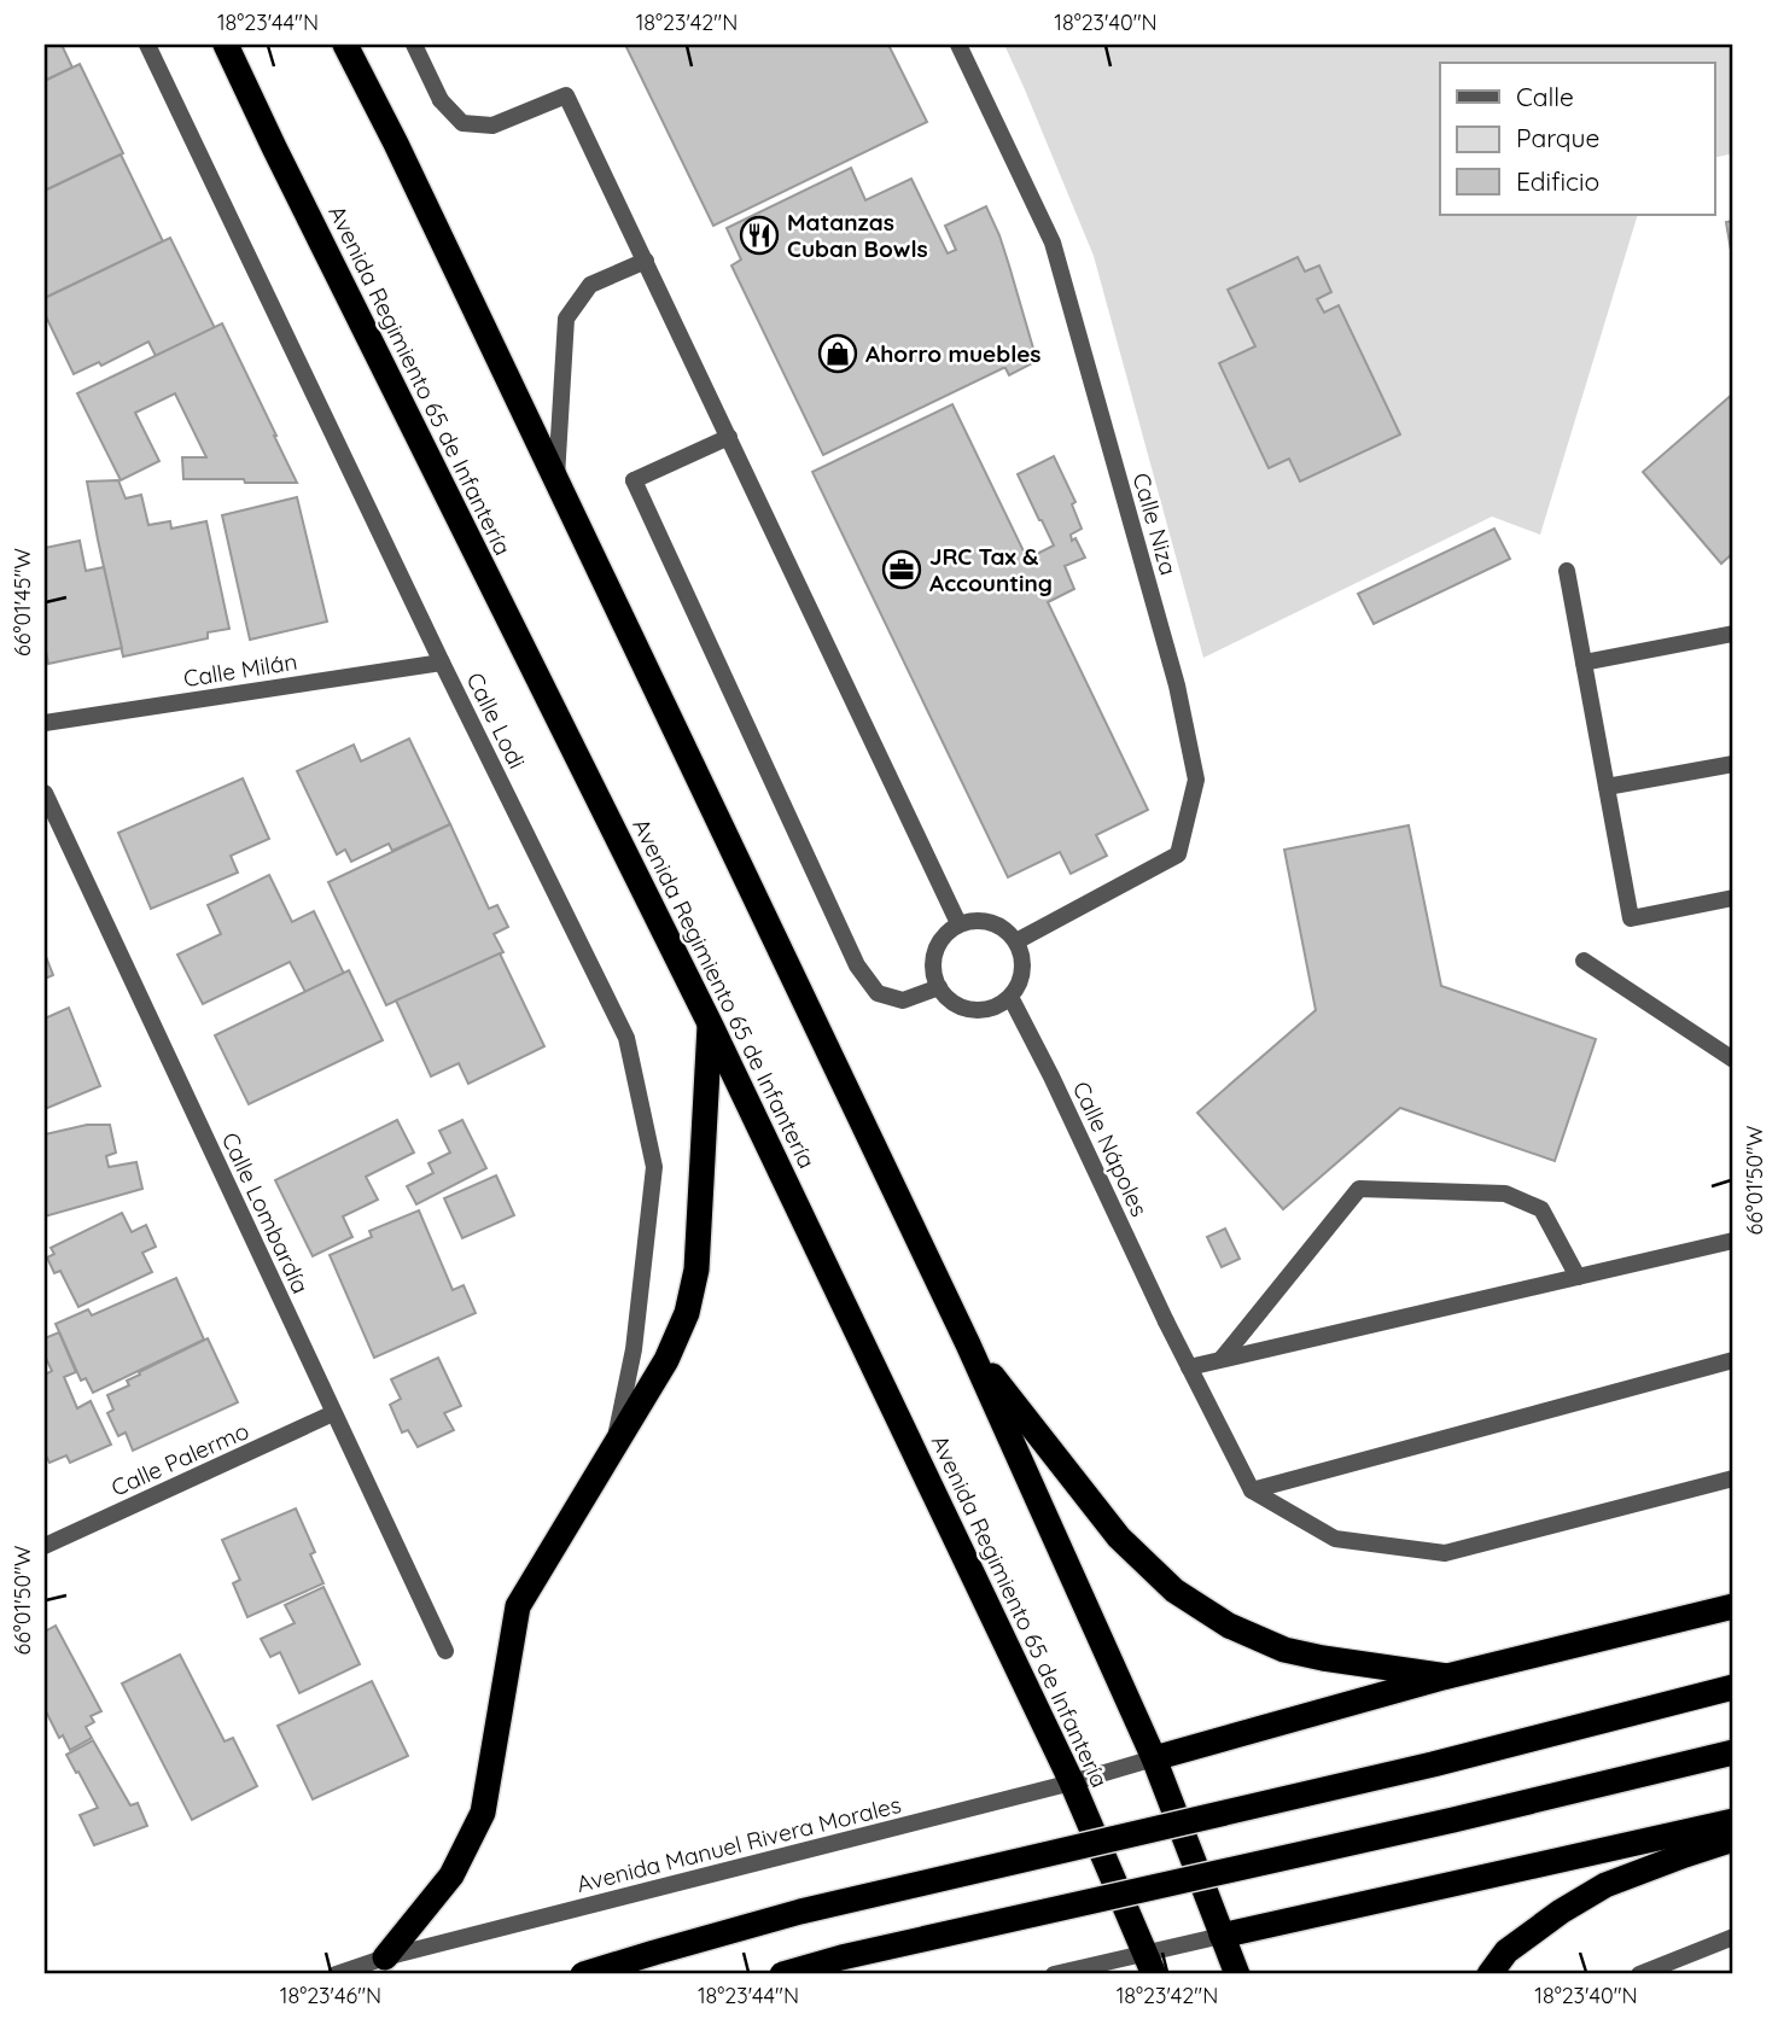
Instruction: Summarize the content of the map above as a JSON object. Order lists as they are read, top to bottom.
{
  "streets": {
    "highway": ["Avenida Regimiento 65 de Infantería"],
    "street": [
      "Calle Niza",
      "Calle Milán",
      "Calle Lodi",
      "Calle Nápoles",
      "Calle Lombardía",
      "Calle Palermo",
      "Avenida Manuel Rivera Morales"
    ]
  },
  "crossings": [
    ["Avenida Regimiento 65 de Infantería", "Avenida Manuel Rivera Morales"],
    ["Calle Niza", "Calle Nápoles"],
    ["Calle Milán", "Calle Lodi"],
    ["Calle Lombardía", "Calle Palermo"]
  ],
  "places": {
    "restaurant": ["Matanzas Cuban Bowls"],
    "shop": ["Ahorro muebles"],
    "office": ["JRC Tax & Accounting"]
  },
  "legend": ["Calle", "Parque", "Edificio"],
  "coordinates": [
    "18°23'44\"N",
    "18°23'42\"N",
    "18°23'40\"N",
    "66°01'45\"W",
    "66°01'50\"W",
    "18°23'46\"N"
  ]
}
